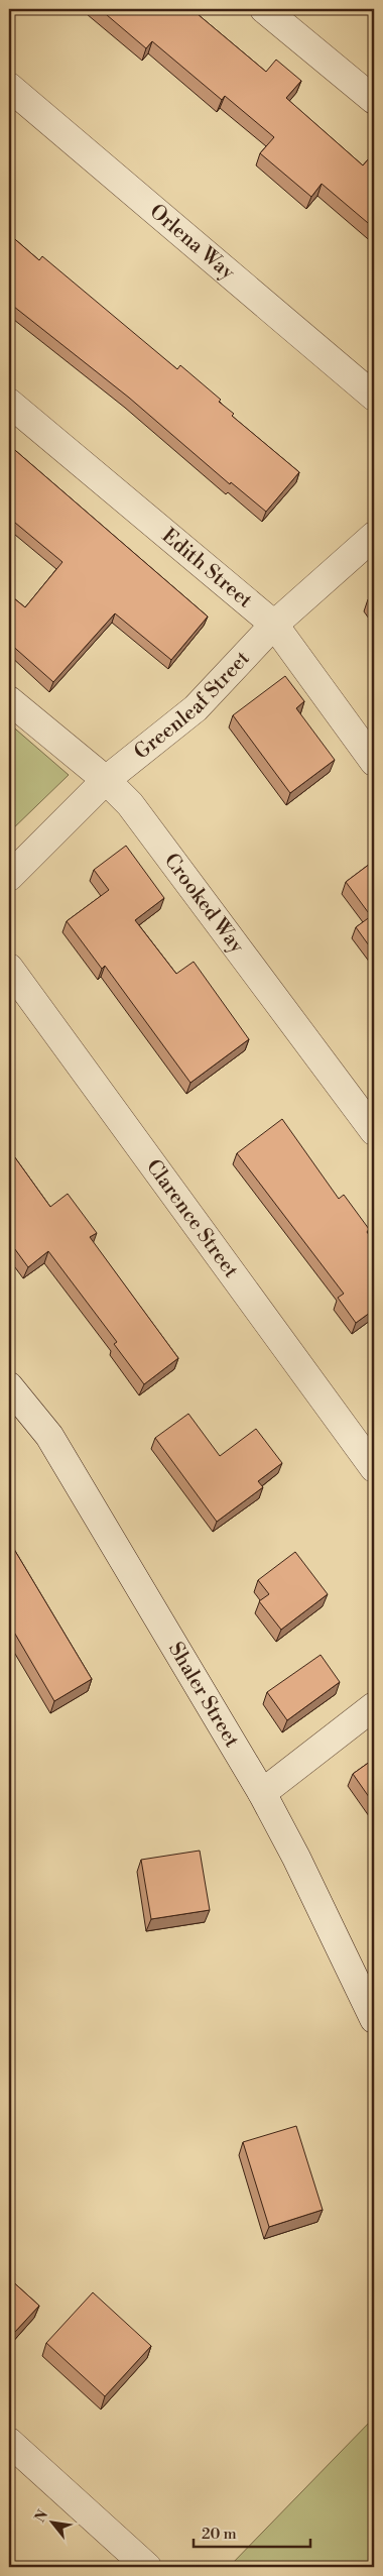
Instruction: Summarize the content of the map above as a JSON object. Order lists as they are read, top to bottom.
{
  "streets": {
    "street": [
      "Orlena Way",
      "Edith Street",
      "Greenleaf Street",
      "Crooked Way",
      "Clarence Street",
      "Shaler Street"
    ]
  },
  "crossings": [
    ["Edith Street", "Greenleaf Street"],
    ["Greenleaf Street", "Crooked Way"]
  ],
  "scale_bar": "20 m",
  "north": "top left"
}
